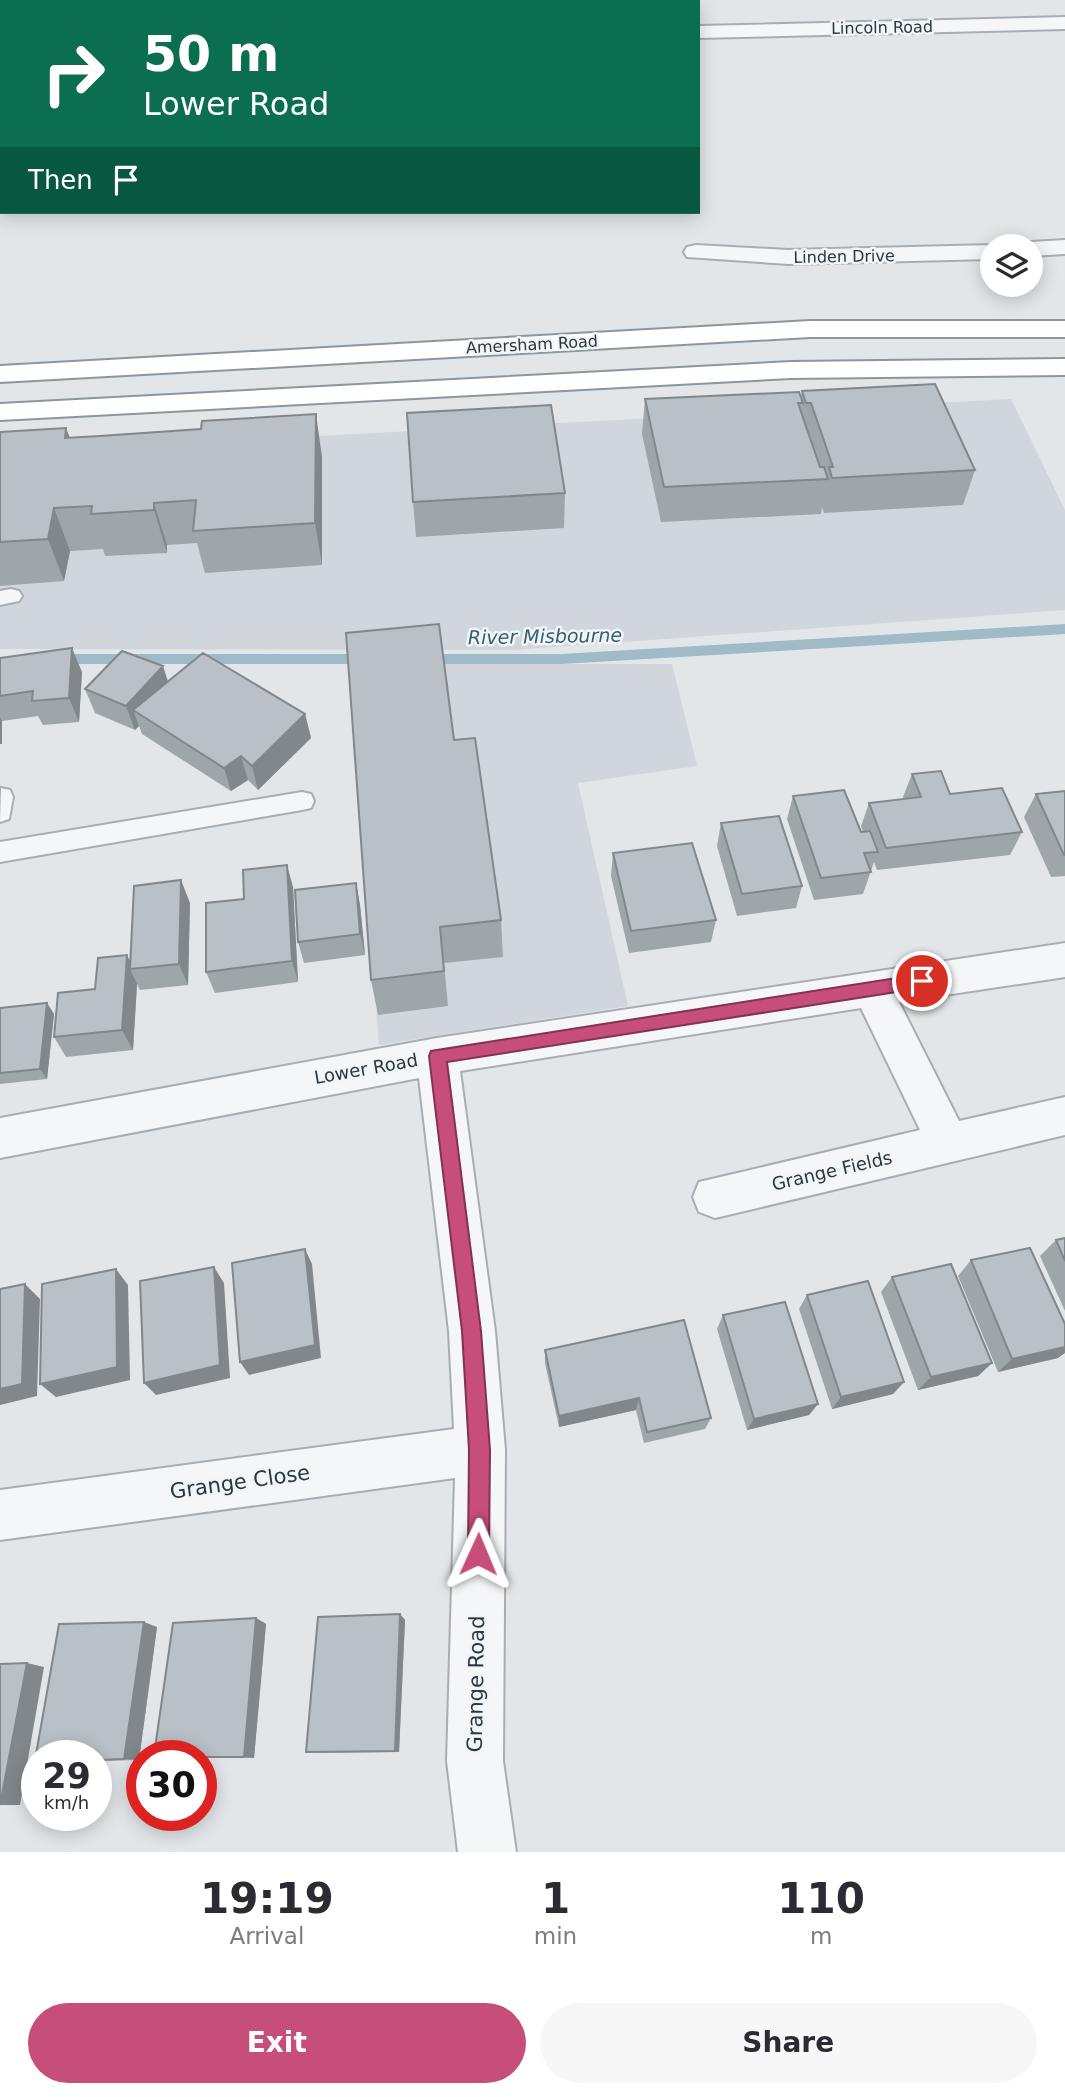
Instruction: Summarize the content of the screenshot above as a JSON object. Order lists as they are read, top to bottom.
{
  "streets": {
    "highway": ["Amersham Road"],
    "street": [
      "Lincoln Road",
      "Linden Drive",
      "Lower Road",
      "Grange Fields",
      "Grange Close",
      "Grange Road"
    ]
  },
  "crossings": [
    ["Lower Road", "Grange Road"],
    ["Grange Close", "Grange Road"]
  ],
  "water": ["River Misbourne"],
  "page": {
    "turn": ["50 m", "Lower Road"],
    "then": "Then",
    "speed": "29 km/h",
    "limit": "30",
    "eta": [
      "19:19",
      "Arrival",
      "1",
      "min",
      "110",
      "m"
    ],
    "buttons": ["Exit", "Share"]
  }
}
